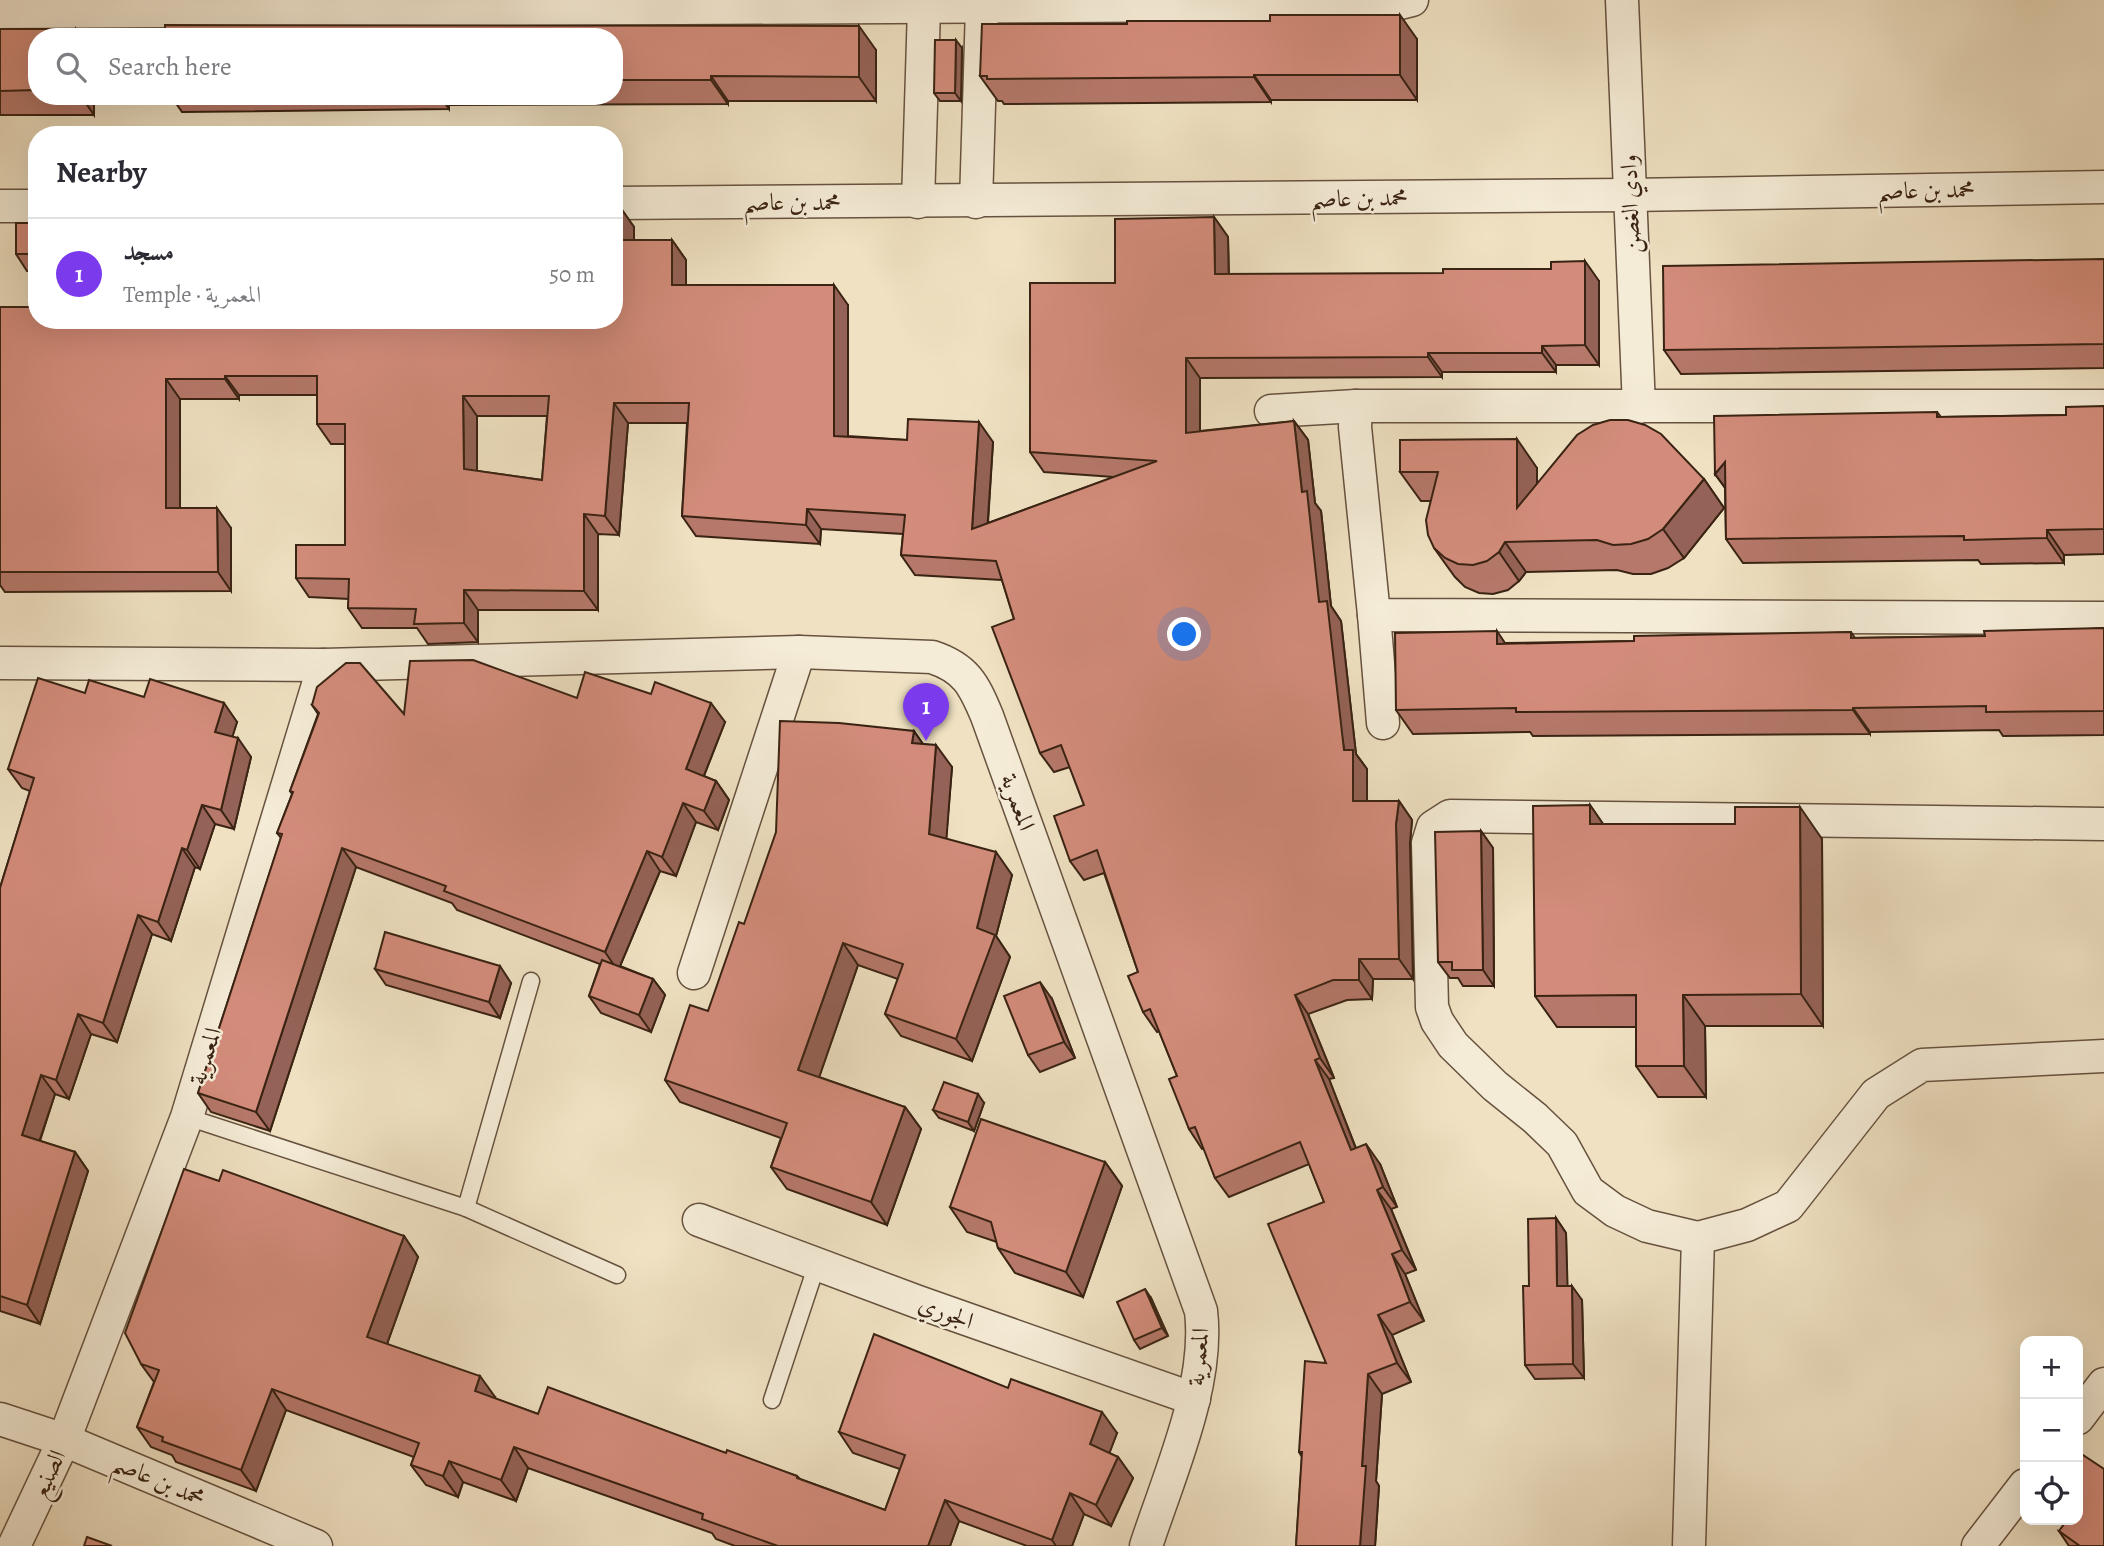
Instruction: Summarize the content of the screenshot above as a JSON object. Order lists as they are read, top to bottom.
{
  "streets": {
    "street": [
      "محمد بن عاصم",
      "وادي الغصن",
      "المعمرية",
      "الجوري",
      "الصنيع"
    ]
  },
  "crossings": [
    ["محمد بن عاصم", "وادي الغصن"],
    ["محمد بن عاصم", "المعمرية"],
    ["محمد بن عاصم", "الصنيع"],
    ["المعمرية", "الجوري"],
    ["المعمرية", "الصنيع"]
  ],
  "page": {
    "search": "Search here",
    "heading": "Nearby",
    "list": [
      {
        "mark": "1",
        "name": "مسجد",
        "note": "Temple · المعمرية",
        "value": "50 m"
      }
    ],
    "pins": "1",
    "map_buttons": ["+", "−"]
  }
}
